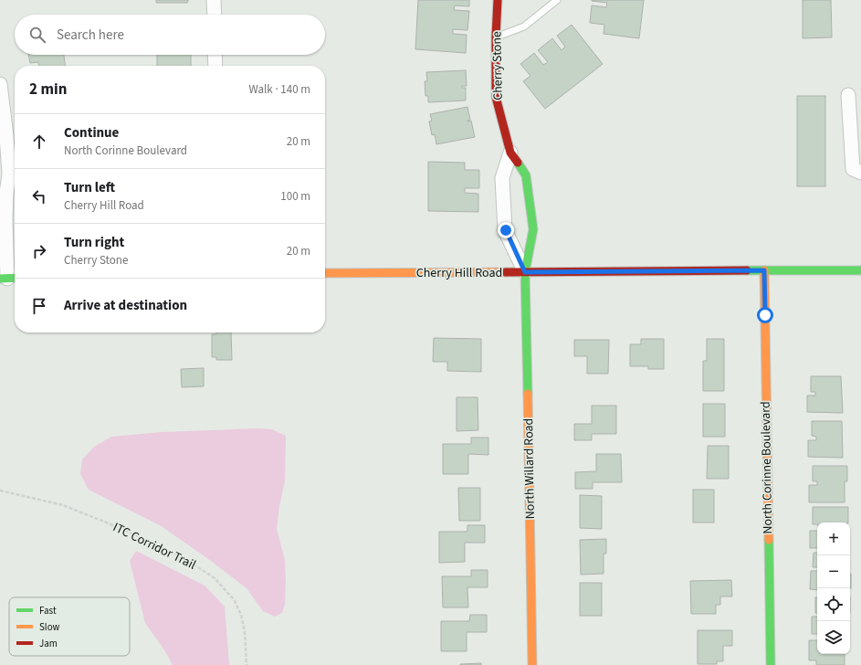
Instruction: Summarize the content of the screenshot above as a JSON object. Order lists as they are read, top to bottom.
{
  "streets": {
    "street": [
      "Cherry Stone",
      "Cherry Hill Road",
      "North Corinne Boulevard",
      "North Willard Road"
    ],
    "path": ["ITC Corridor Trail"]
  },
  "crossings": [
    ["Cherry Stone", "Cherry Hill Road"],
    ["Cherry Stone", "North Willard Road"],
    ["Cherry Hill Road", "North Corinne Boulevard"],
    ["Cherry Hill Road", "North Willard Road"]
  ],
  "legend": ["Fast", "Slow", "Jam"],
  "page": {
    "search": "Search here",
    "heading": ["2 min", "Walk · 140 m"],
    "list": [
      ["Continue", "North Corinne Boulevard", "20 m"],
      ["Turn left", "Cherry Hill Road", "100 m"],
      ["Turn right", "Cherry Stone", "20 m"],
      "Arrive at destination"
    ],
    "map_buttons": ["+", "−"]
  }
}
